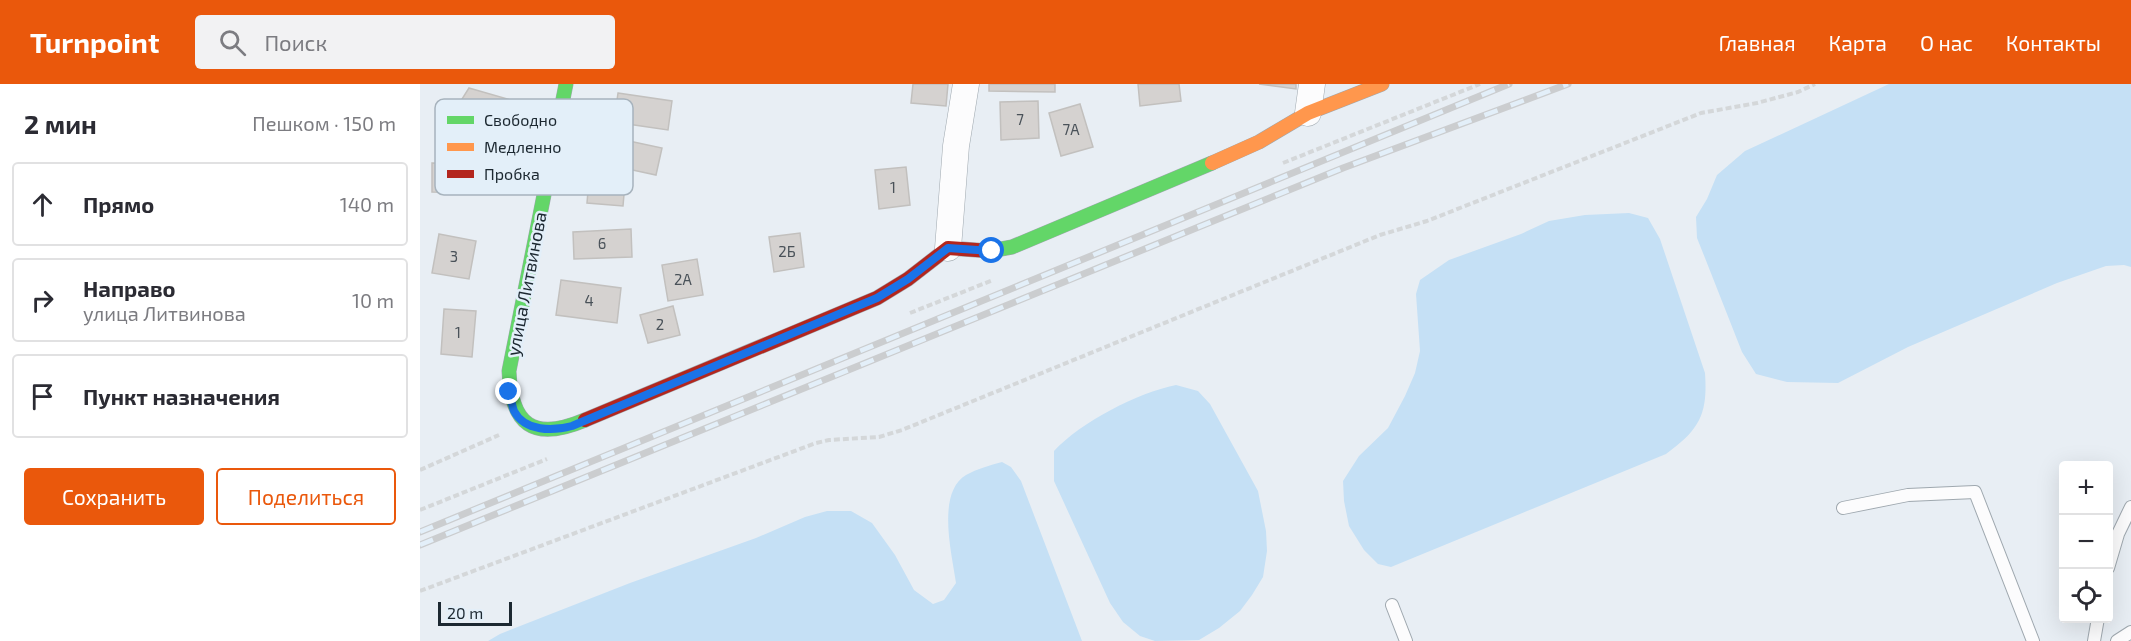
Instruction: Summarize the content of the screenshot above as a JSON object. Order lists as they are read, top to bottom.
{
  "streets": {
    "street": ["улица Литвинова"]
  },
  "house_numbers": [
    "7",
    "7А",
    "1",
    "6",
    "2Б",
    "3",
    "2А",
    "4",
    "2",
    "1"
  ],
  "legend": ["Свободно", "Медленно", "Пробка"],
  "scale_bar": "20 m",
  "page": {
    "header": "Turnpoint",
    "search": "Поиск",
    "nav": [
      "Главная",
      "Карта",
      "О нас",
      "Контакты"
    ],
    "heading": ["2 мин", "Пешком · 150 m"],
    "list": [
      ["Прямо", "140 m"],
      ["Направо", "улица Литвинова", "10 m"],
      "Пункт назначения"
    ],
    "buttons": ["Сохранить", "Поделиться"],
    "map_buttons": ["+", "−"],
    "scale": "20 m"
  }
}
